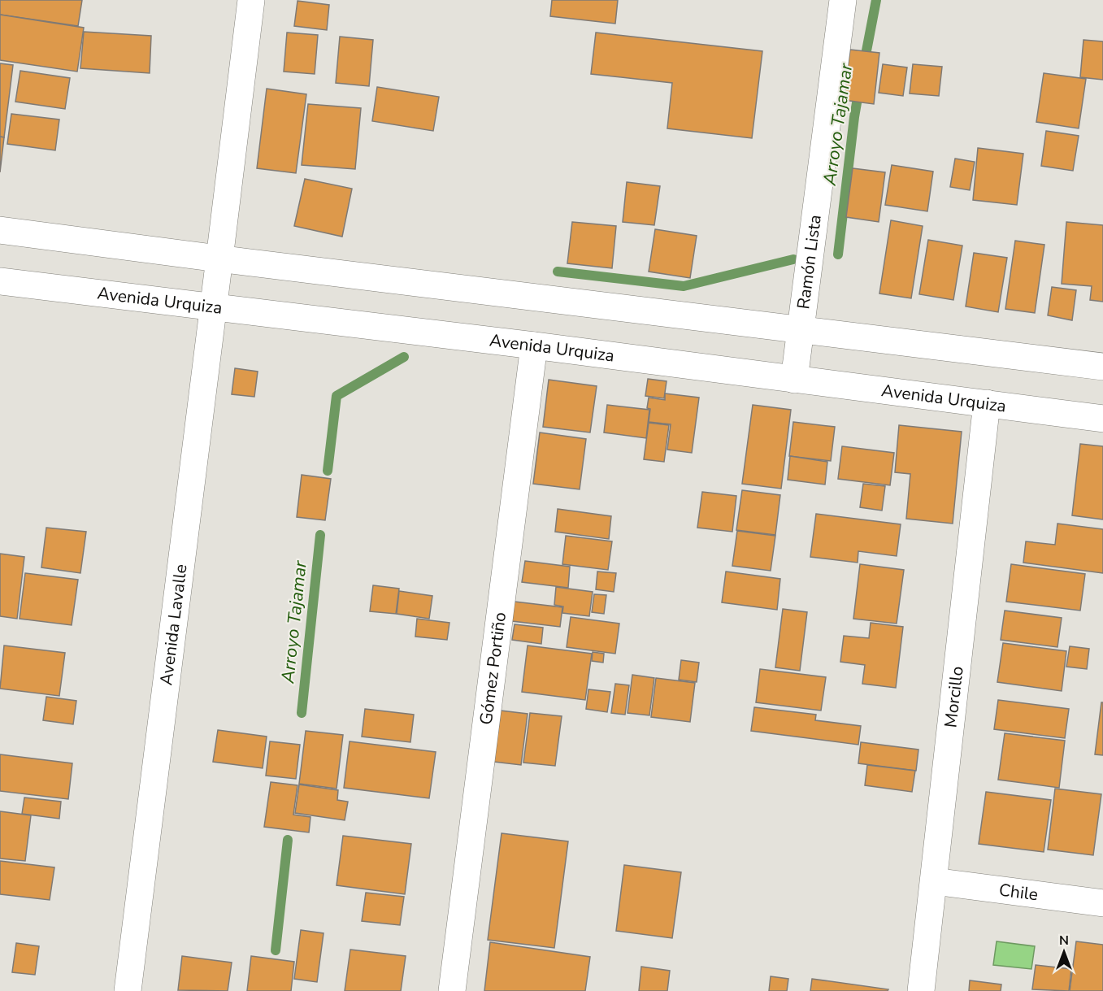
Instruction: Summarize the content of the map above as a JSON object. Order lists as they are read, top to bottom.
{
  "streets": {
    "main road": [
      "Ramón Lista",
      "Avenida Urquiza",
      "Avenida Lavalle",
      "Gómez Portiño",
      "Morcillo",
      "Chile"
    ]
  },
  "crossings": [
    ["Ramón Lista", "Avenida Urquiza"],
    ["Avenida Urquiza", "Avenida Lavalle"],
    ["Avenida Urquiza", "Gómez Portiño"],
    ["Avenida Urquiza", "Morcillo"],
    ["Morcillo", "Chile"]
  ],
  "water": ["Arroyo Tajamar"],
  "north": "top"
}
